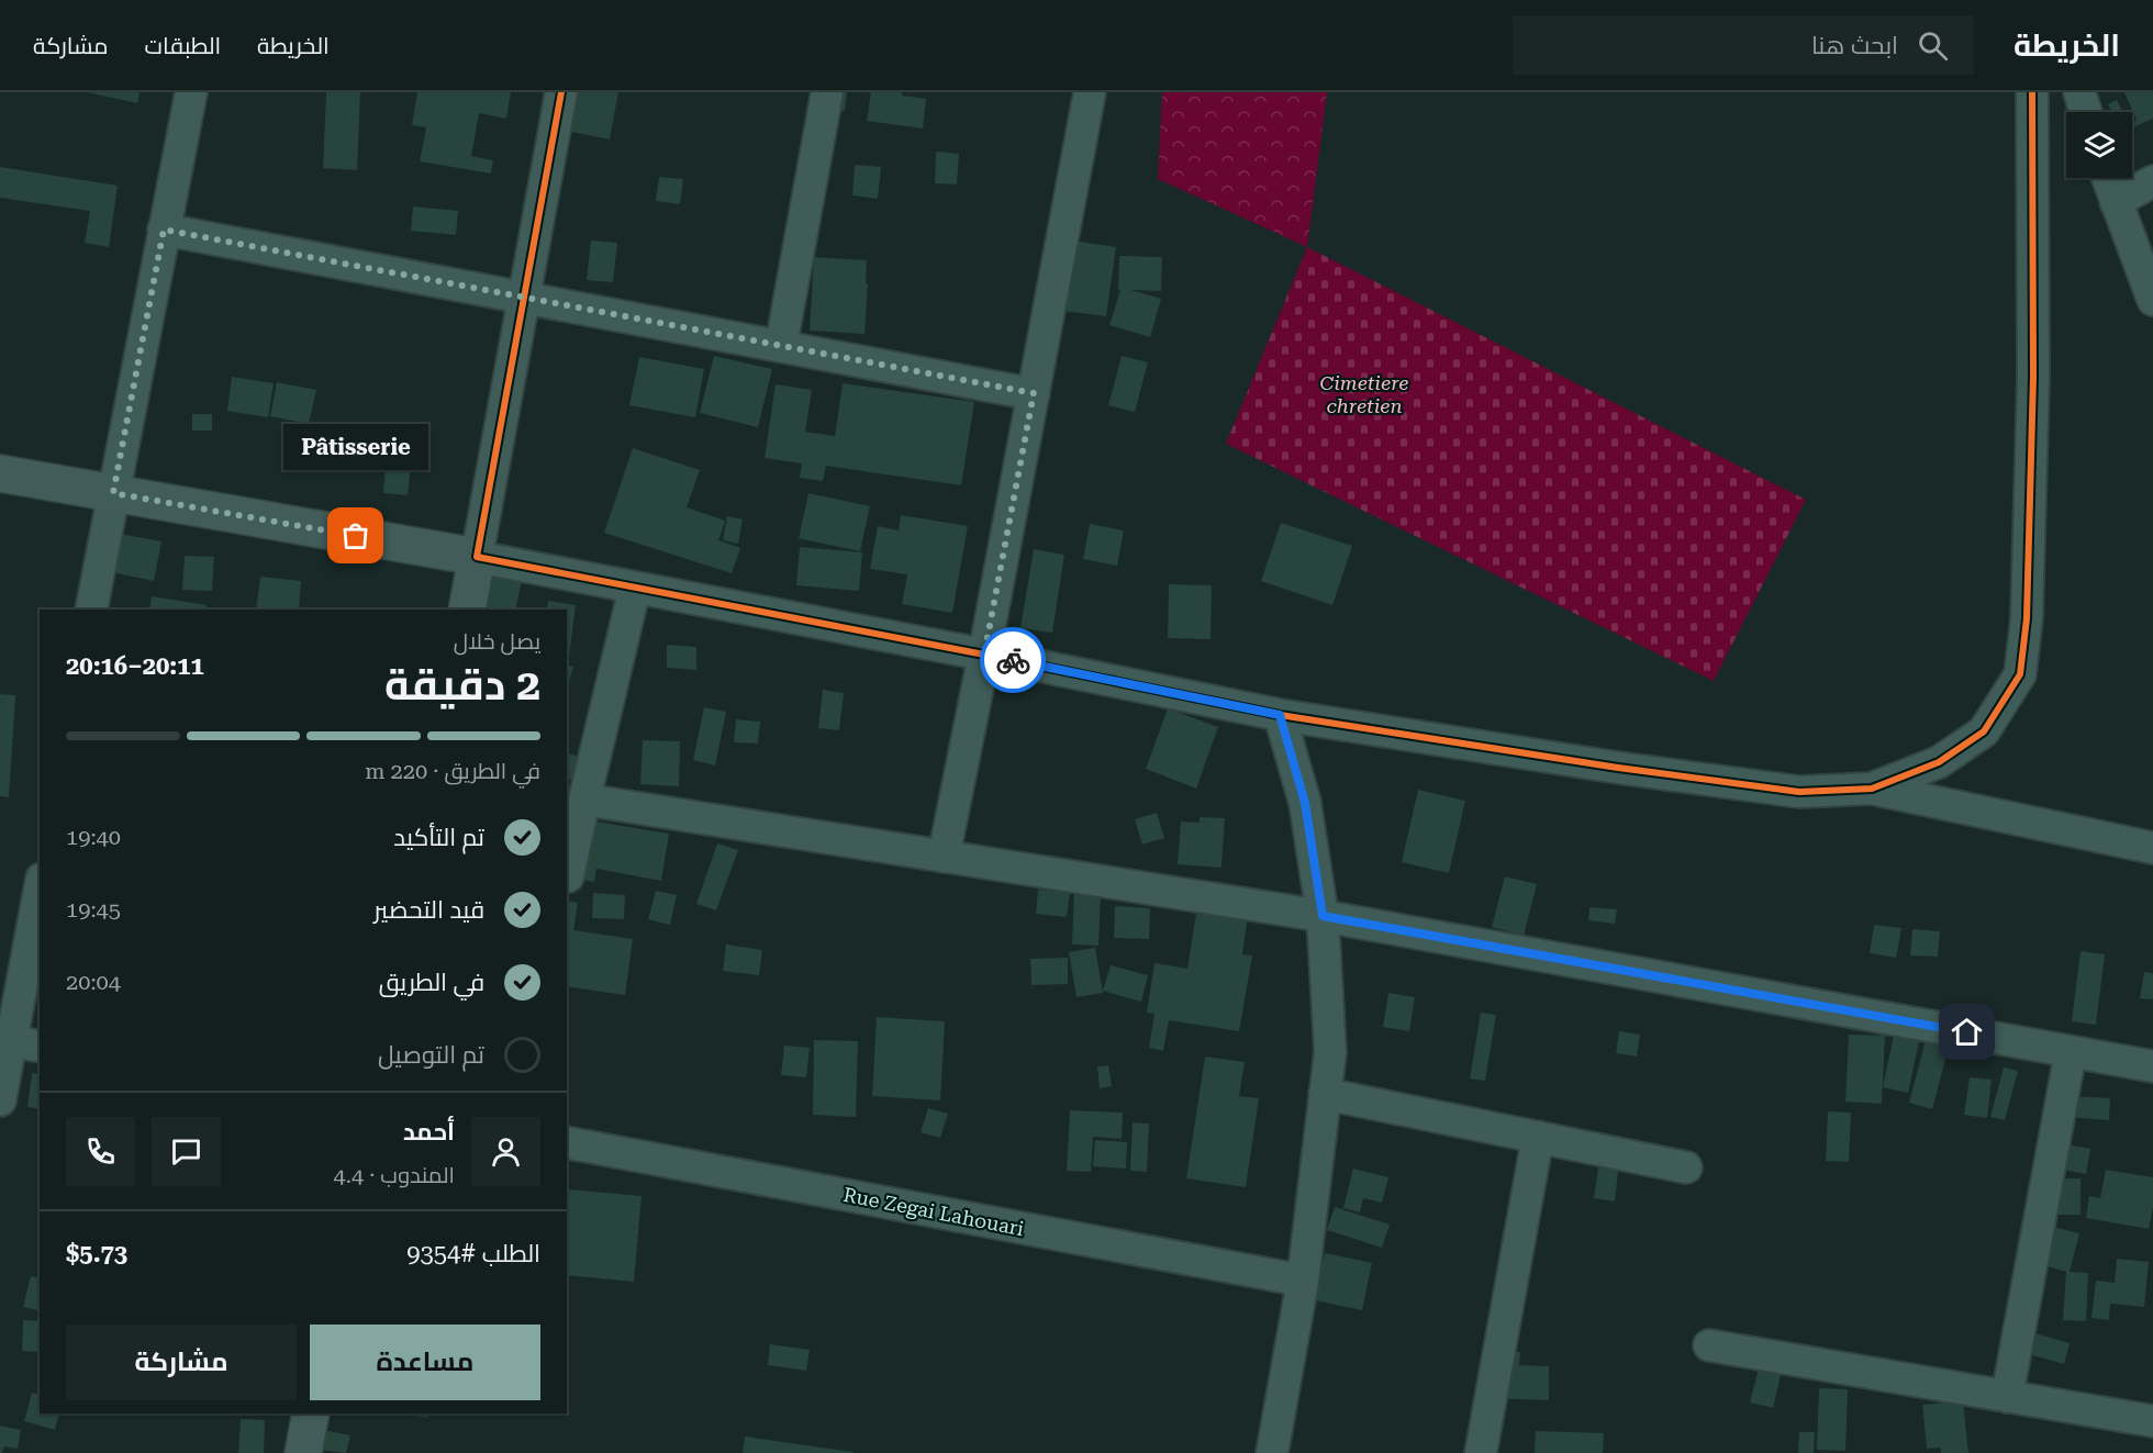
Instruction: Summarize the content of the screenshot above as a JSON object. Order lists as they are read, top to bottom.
{
  "streets": {
    "street": ["Rue Zegai Lahouari"]
  },
  "parks": ["Cimetiere chretien"],
  "places": ["Pâtisserie"],
  "page": {
    "header": "الخريطة",
    "search": "ابحث هنا",
    "nav": ["الخريطة", "الطبقات", "مشاركة"],
    "bubble": "Pâtisserie",
    "heading": ["2 دقيقة", "يصل خلال", "20:11–20:16"],
    "panel": [
      "أحمد",
      "المندوب · 4.4",
      "الطلب #9354",
      "$5.73"
    ],
    "bar": "في الطريق · 220 m",
    "list": [
      ["تم التأكيد", "19:40"],
      ["قيد التحضير", "19:45"],
      ["في الطريق", "20:04"],
      "تم التوصيل"
    ],
    "buttons": ["مساعدة", "مشاركة"]
  }
}
